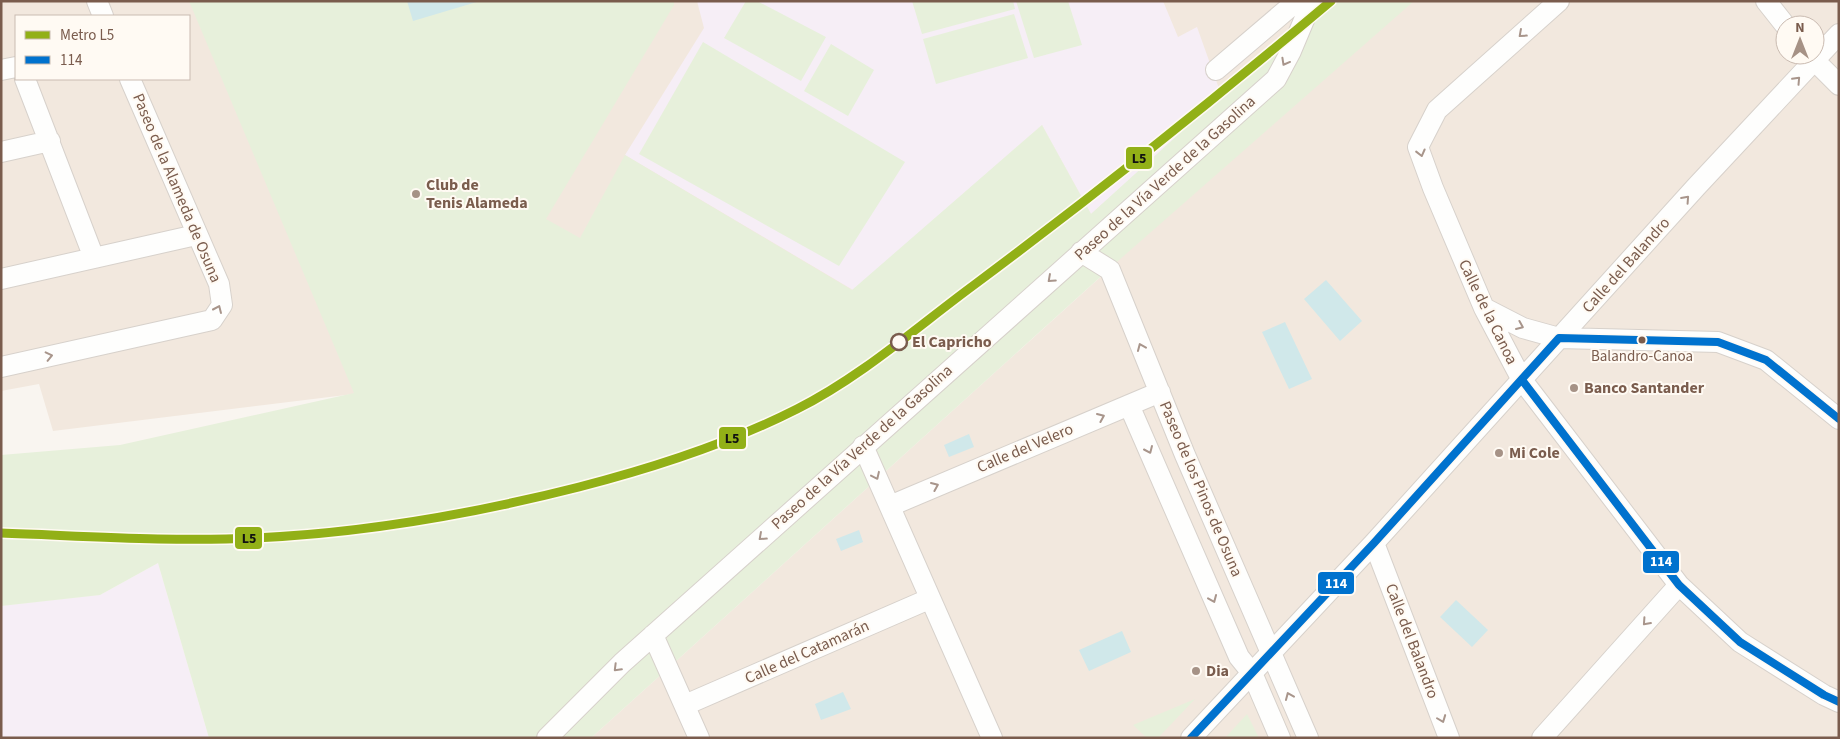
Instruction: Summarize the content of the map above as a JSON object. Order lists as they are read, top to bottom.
{
  "streets": {
    "street": [
      "Paseo de la Vía Verde de la Gasolina",
      "Paseo de la Alameda de Osuna",
      "Calle del Balandro",
      "Calle de la Canoa",
      "Calle del Velero",
      "Paseo de los Pinos de Osuna",
      "Calle del Catamarán"
    ]
  },
  "crossings": [
    ["Paseo de la Vía Verde de la Gasolina", "Paseo de los Pinos de Osuna"],
    ["Calle del Balandro", "Calle de la Canoa"],
    ["Calle del Balandro", "Paseo de los Pinos de Osuna"],
    ["Calle del Velero", "Paseo de los Pinos de Osuna"]
  ],
  "one_way": ["Paseo de la Vía Verde de la Gasolina", "Calle del Velero"],
  "places": [
    "Club de Tenis Alameda",
    "Balandro-Canoa",
    "El Capricho",
    "Banco Santander",
    "Mi Cole",
    "Dia"
  ],
  "lines": ["metro line L5", "transit line 114"],
  "legend": ["Metro L5", "114"],
  "north": "top"
}
